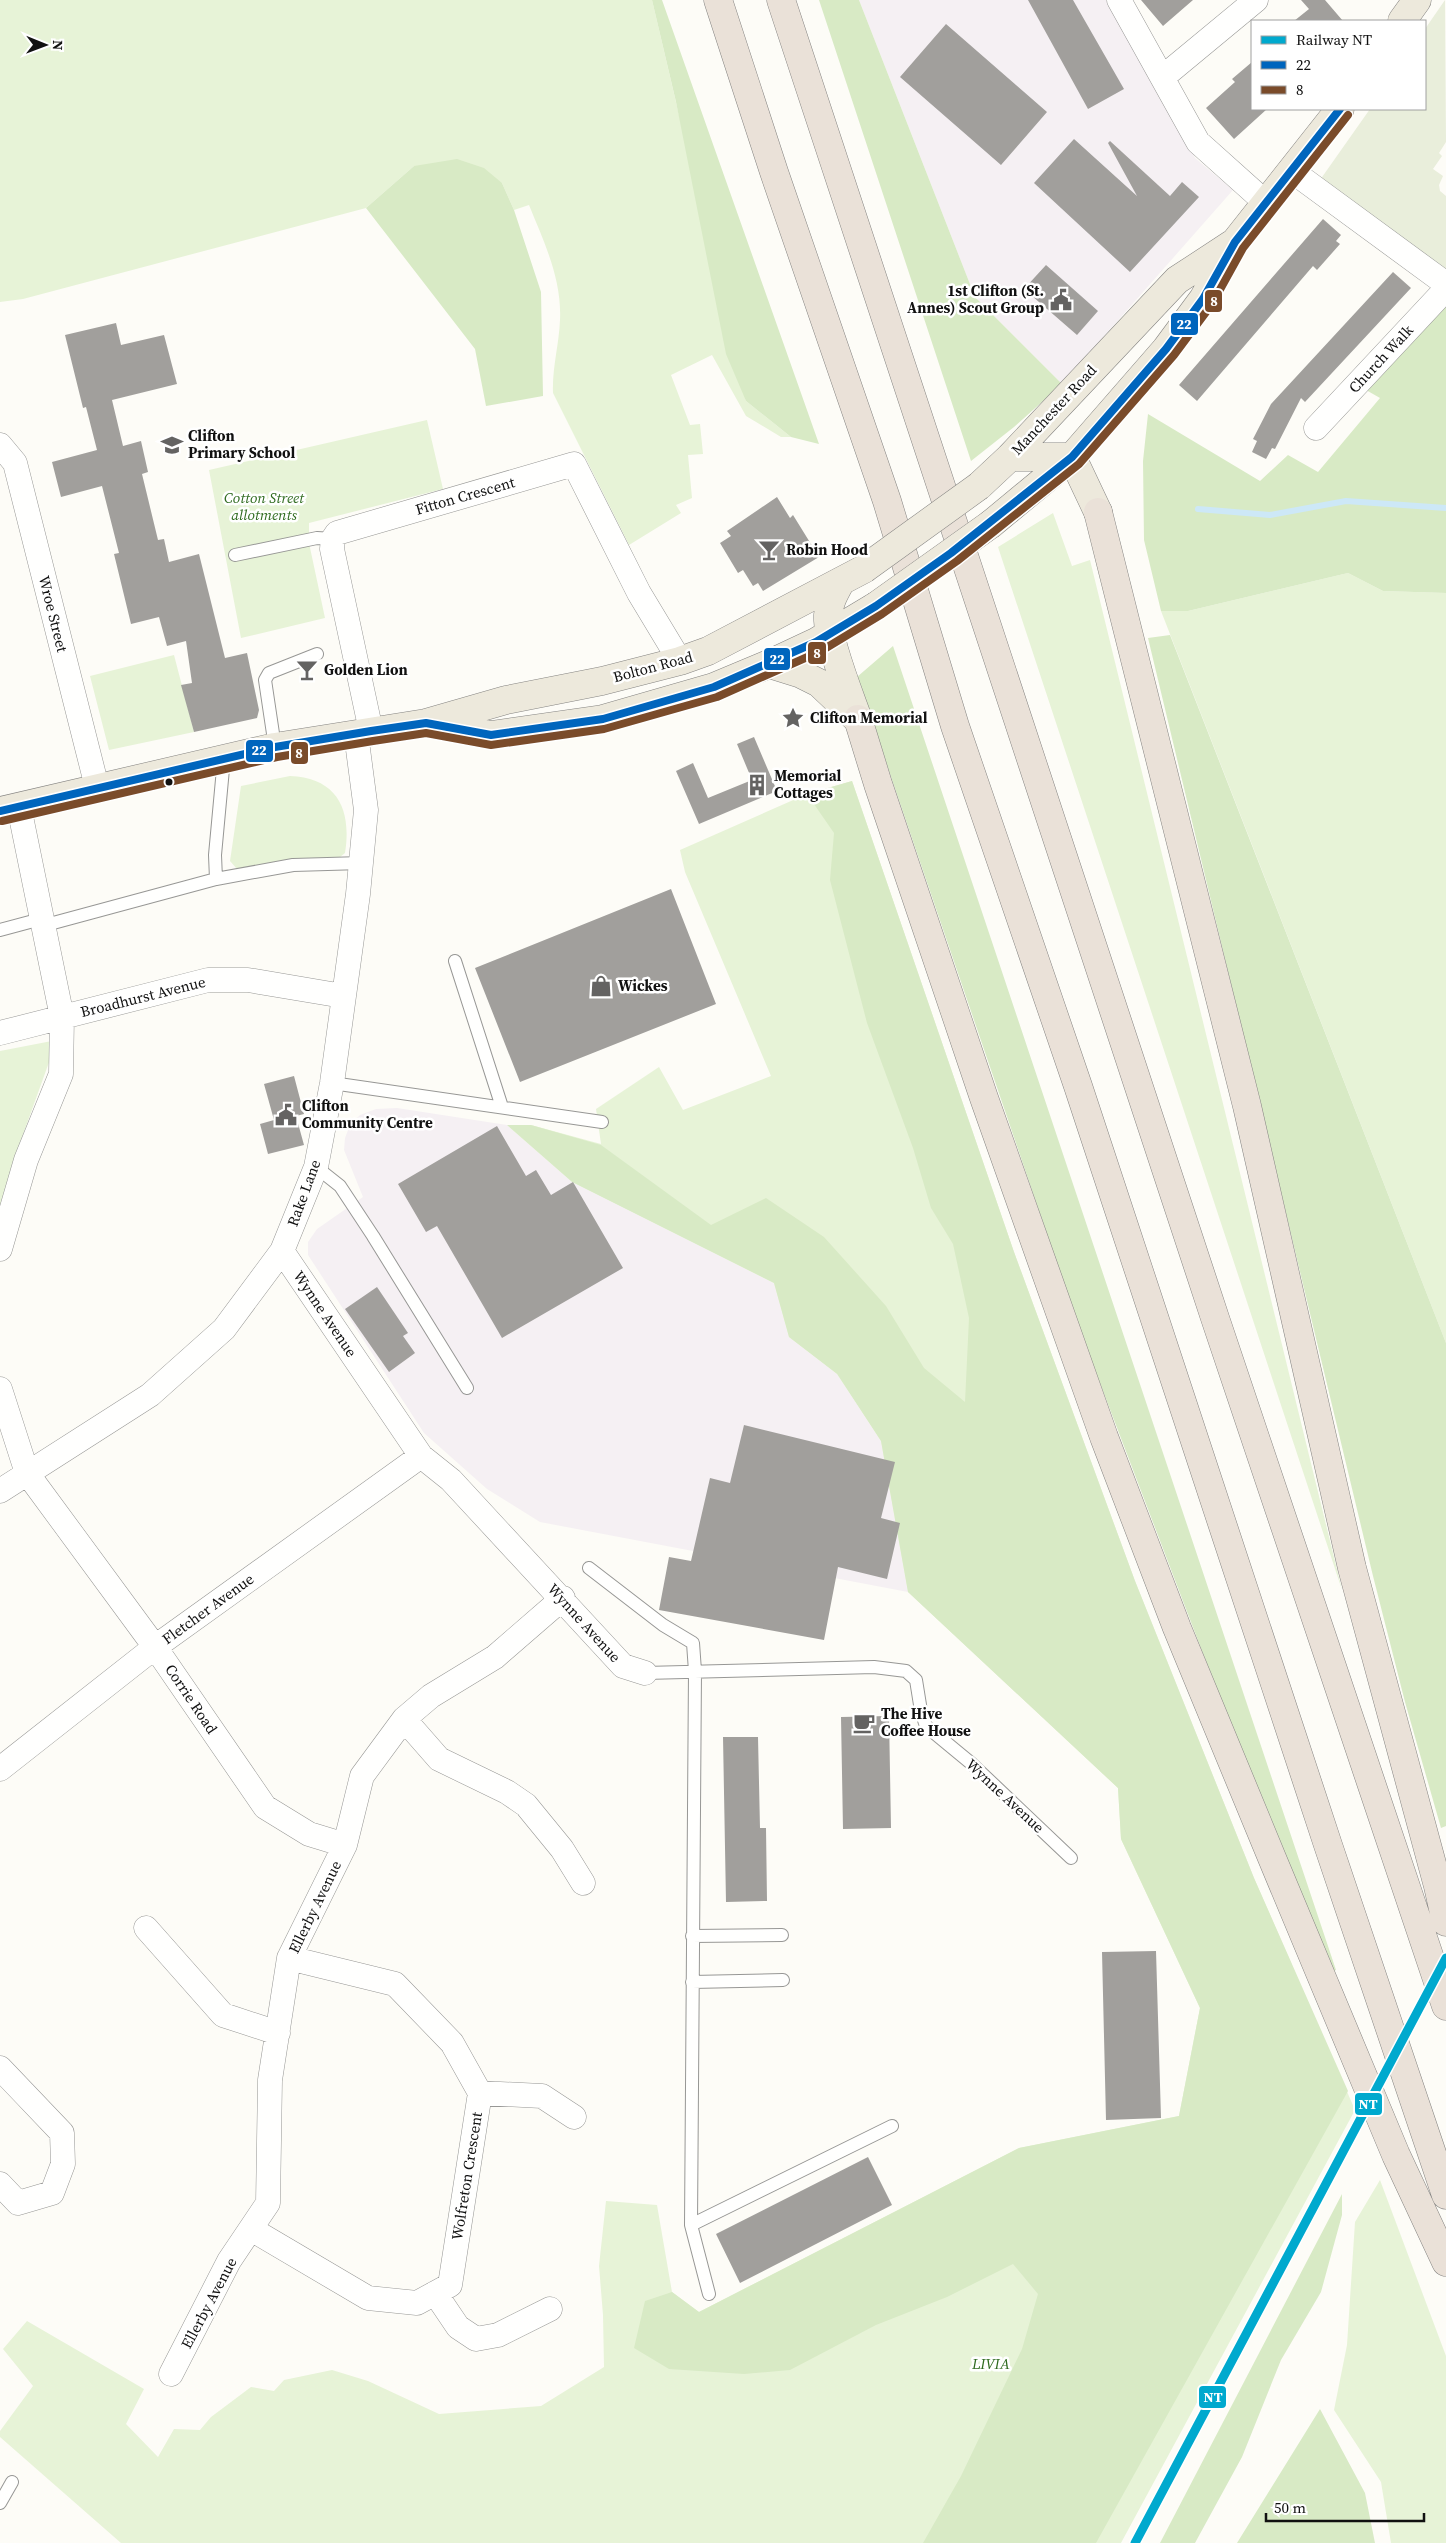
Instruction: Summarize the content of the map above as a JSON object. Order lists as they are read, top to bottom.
{
  "streets": {
    "main road": ["Manchester Road", "Bolton Road"],
    "street": [
      "Church Walk",
      "Fitton Crescent",
      "Wroe Street",
      "Broadhurst Avenue",
      "Rake Lane",
      "Wynne Avenue",
      "Fletcher Avenue",
      "Corrie Road",
      "Ellerby Avenue",
      "Wolfreton Crescent"
    ]
  },
  "crossings": [
    ["Manchester Road", "Bolton Road"],
    ["Fitton Crescent", "Bolton Road"],
    ["Wroe Street", "Bolton Road"],
    ["Bolton Road", "Broadhurst Avenue"],
    ["Bolton Road", "Rake Lane"],
    ["Broadhurst Avenue", "Rake Lane"],
    ["Rake Lane", "Wynne Avenue"],
    ["Rake Lane", "Corrie Road"],
    ["Wynne Avenue", "Fletcher Avenue"],
    ["Wynne Avenue", "Ellerby Avenue"],
    ["Fletcher Avenue", "Corrie Road"],
    ["Corrie Road", "Ellerby Avenue"],
    ["Ellerby Avenue", "Wolfreton Crescent"]
  ],
  "parks": ["Cotton Street allotments", "LIVIA"],
  "places": {
    "public building": ["1st Clifton (St. Annes) Scout Group", "Clifton Community Centre"],
    "school or university": ["Clifton Primary School"],
    "bar": ["Robin Hood", "Golden Lion"],
    "place": ["Clifton Memorial"],
    "building": ["Memorial Cottages"],
    "shop": ["Wickes"],
    "cafe": ["The Hive Coffee House"]
  },
  "lines": ["transit line 22", "transit line 8", "rail line NT"],
  "legend": ["Railway NT", "22", "8"],
  "scale_bar": "50 m",
  "north": "right"
}
